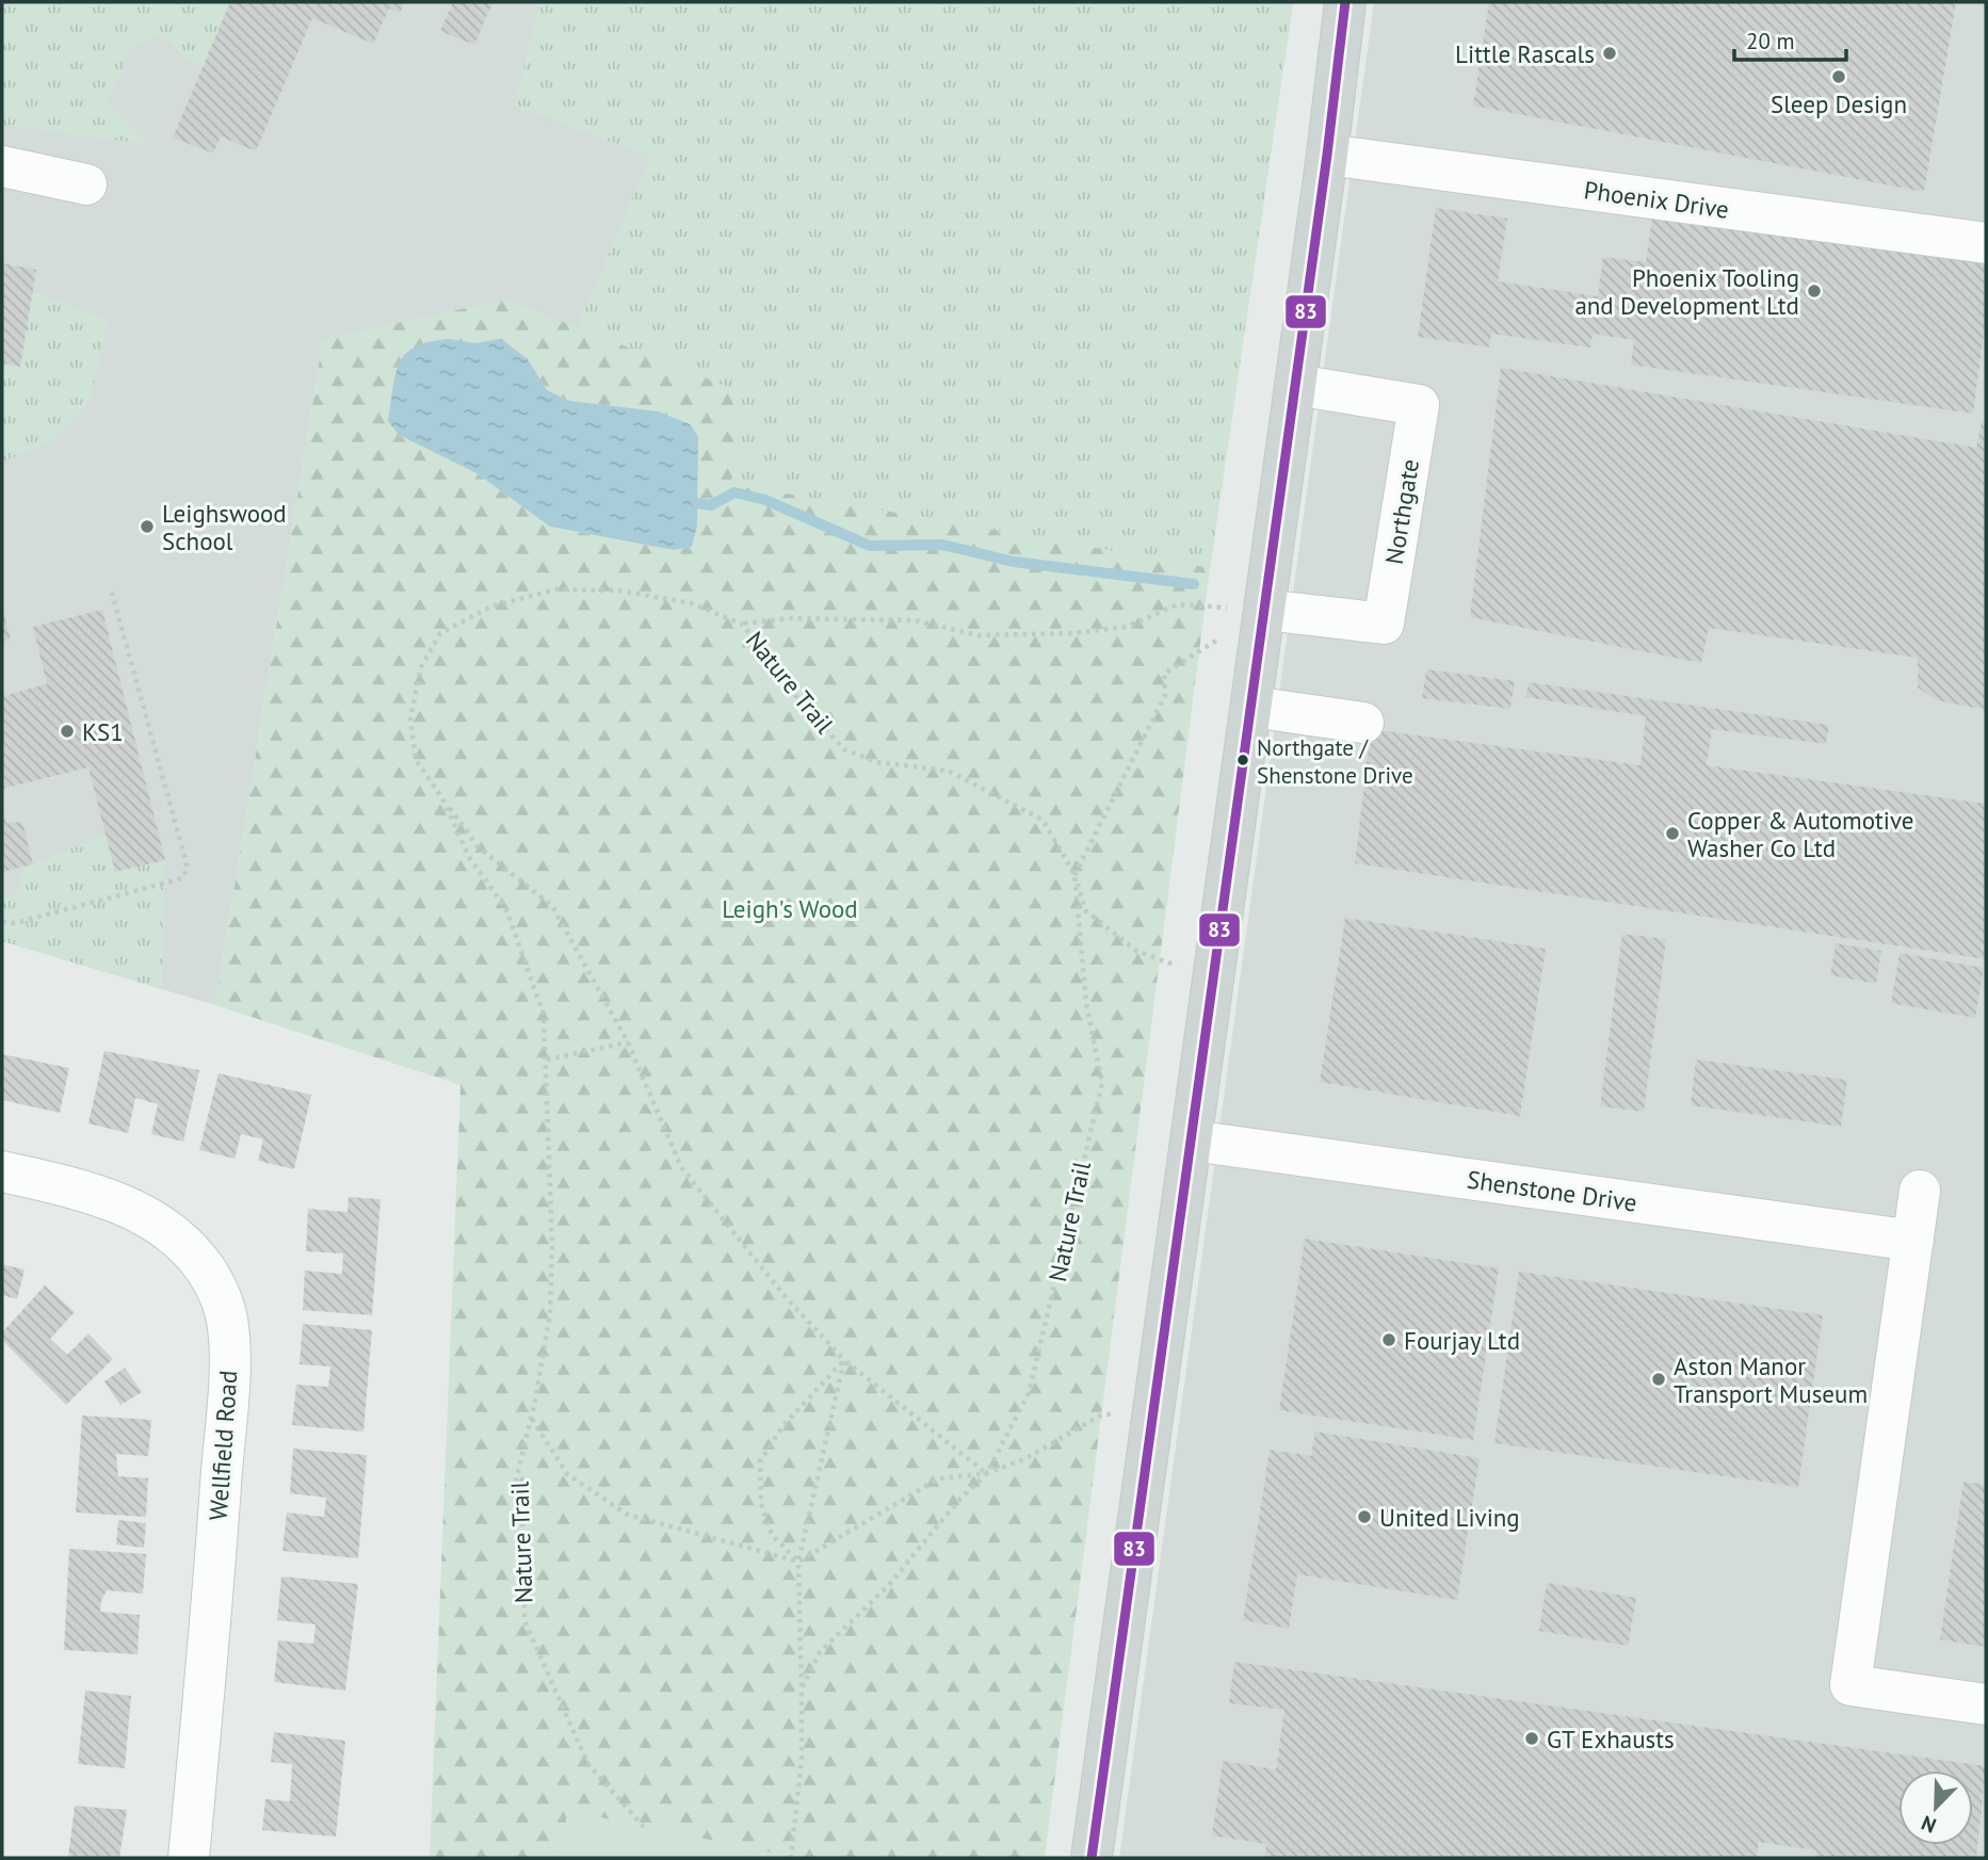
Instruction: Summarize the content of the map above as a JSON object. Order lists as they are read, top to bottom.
{
  "streets": {
    "street": [
      "Phoenix Drive",
      "Northgate",
      "Shenstone Drive",
      "Wellfield Road"
    ],
    "path": ["Nature Trail"]
  },
  "parks": ["Leigh's Wood"],
  "places": [
    "Little Rascals",
    "Sleep Design",
    "Phoenix Tooling and Development Ltd",
    "Leighswood School",
    "KS1",
    "Northgate / Shenstone Drive",
    "Copper & Automotive Washer Co Ltd",
    "Fourjay Ltd",
    "Aston Manor Transport Museum",
    "United Living",
    "GT Exhausts"
  ],
  "lines": ["transit line 83"],
  "scale_bar": "20 m",
  "north": "bottom left"
}
